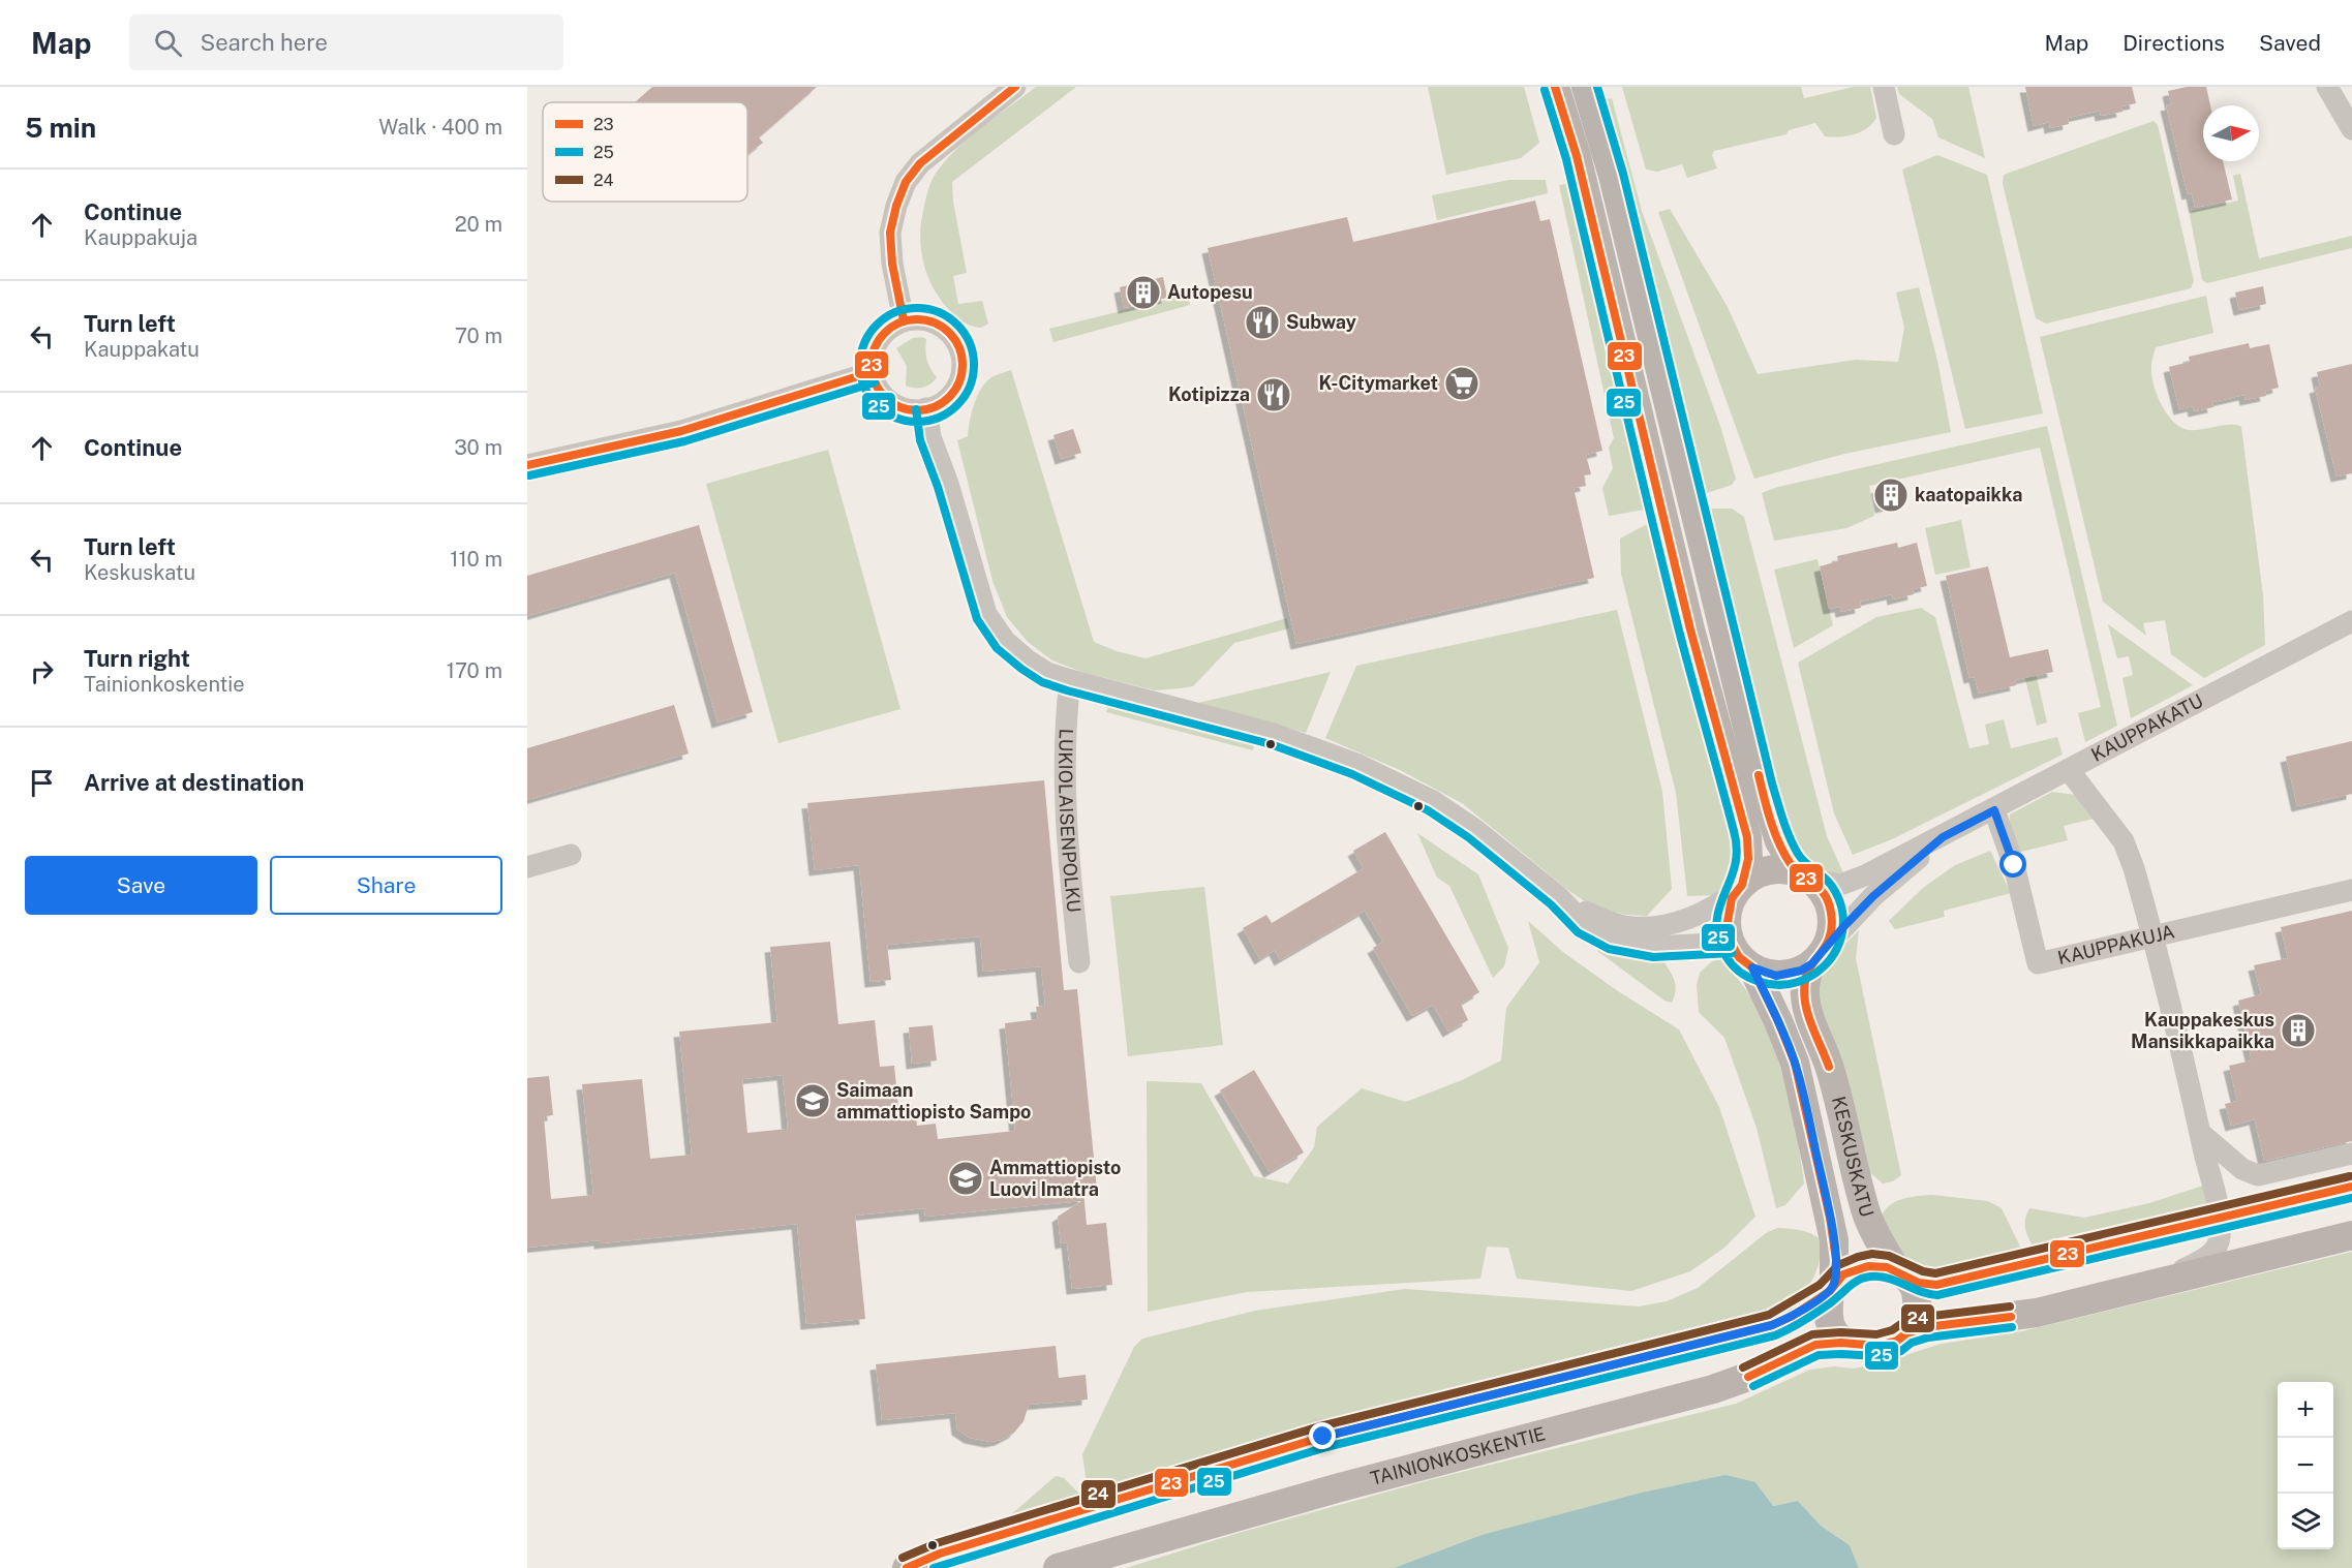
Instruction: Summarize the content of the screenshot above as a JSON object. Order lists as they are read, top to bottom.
{
  "streets": {
    "main road": ["KESKUSKATU", "TAINIONKOSKENTIE"],
    "street": ["KAUPPAKATU", "LUKIOLAISENPOLKU", "KAUPPAKUJA"]
  },
  "crossings": [
    ["KAUPPAKATU", "KAUPPAKUJA"],
    ["KAUPPAKATU", "KESKUSKATU"],
    ["KESKUSKATU", "TAINIONKOSKENTIE"]
  ],
  "places": {
    "building": ["Autopesu", "kaatopaikka", "Kauppakeskus Mansikkapaikka"],
    "restaurant": ["Subway", "Kotipizza"],
    "supermarket": ["K-Citymarket"],
    "school or university": ["Saimaan ammattiopisto Sampo", "Ammattiopisto Luovi Imatra"]
  },
  "lines": ["transit line 23", "transit line 25", "transit line 24"],
  "legend": ["23", "25", "24"],
  "north": "right",
  "page": {
    "header": "Map",
    "search": "Search here",
    "nav": ["Map", "Directions", "Saved"],
    "heading": ["5 min", "Walk · 400 m"],
    "list": [
      ["Continue", "Kauppakuja", "20 m"],
      ["Turn left", "Kauppakatu", "70 m"],
      ["Continue", "30 m"],
      ["Turn left", "Keskuskatu", "110 m"],
      ["Turn right", "Tainionkoskentie", "170 m"],
      "Arrive at destination"
    ],
    "buttons": ["Save", "Share"],
    "map_buttons": ["+", "−"]
  }
}
